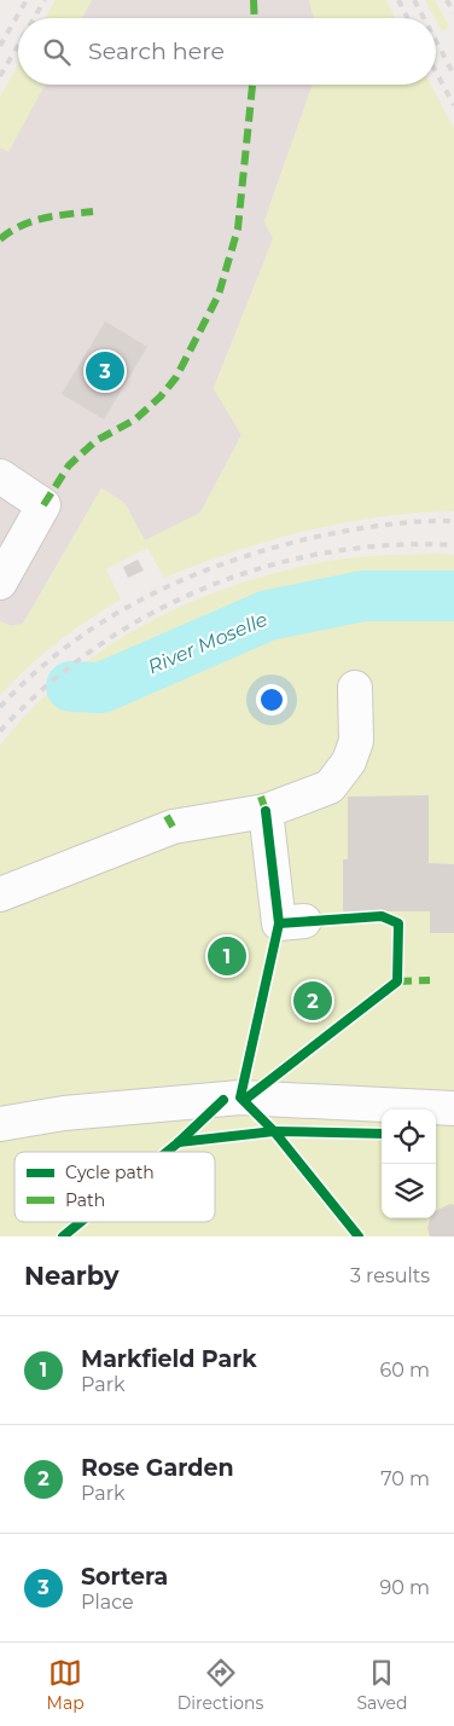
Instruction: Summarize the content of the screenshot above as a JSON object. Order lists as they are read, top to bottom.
{
  "water": ["River Moselle"],
  "legend": ["Cycle path", "Path"],
  "page": {
    "search": "Search here",
    "pins": ["3", "1", "2"],
    "heading": ["Nearby", "3 results"],
    "list": [
      {
        "mark": "1",
        "name": "Markfield Park",
        "note": "Park",
        "value": "60 m"
      },
      {
        "mark": "2",
        "name": "Rose Garden",
        "note": "Park",
        "value": "70 m"
      },
      {
        "mark": "3",
        "name": "Sortera",
        "note": "Place",
        "value": "90 m"
      }
    ],
    "nav": ["Map", "Directions", "Saved"]
  }
}
